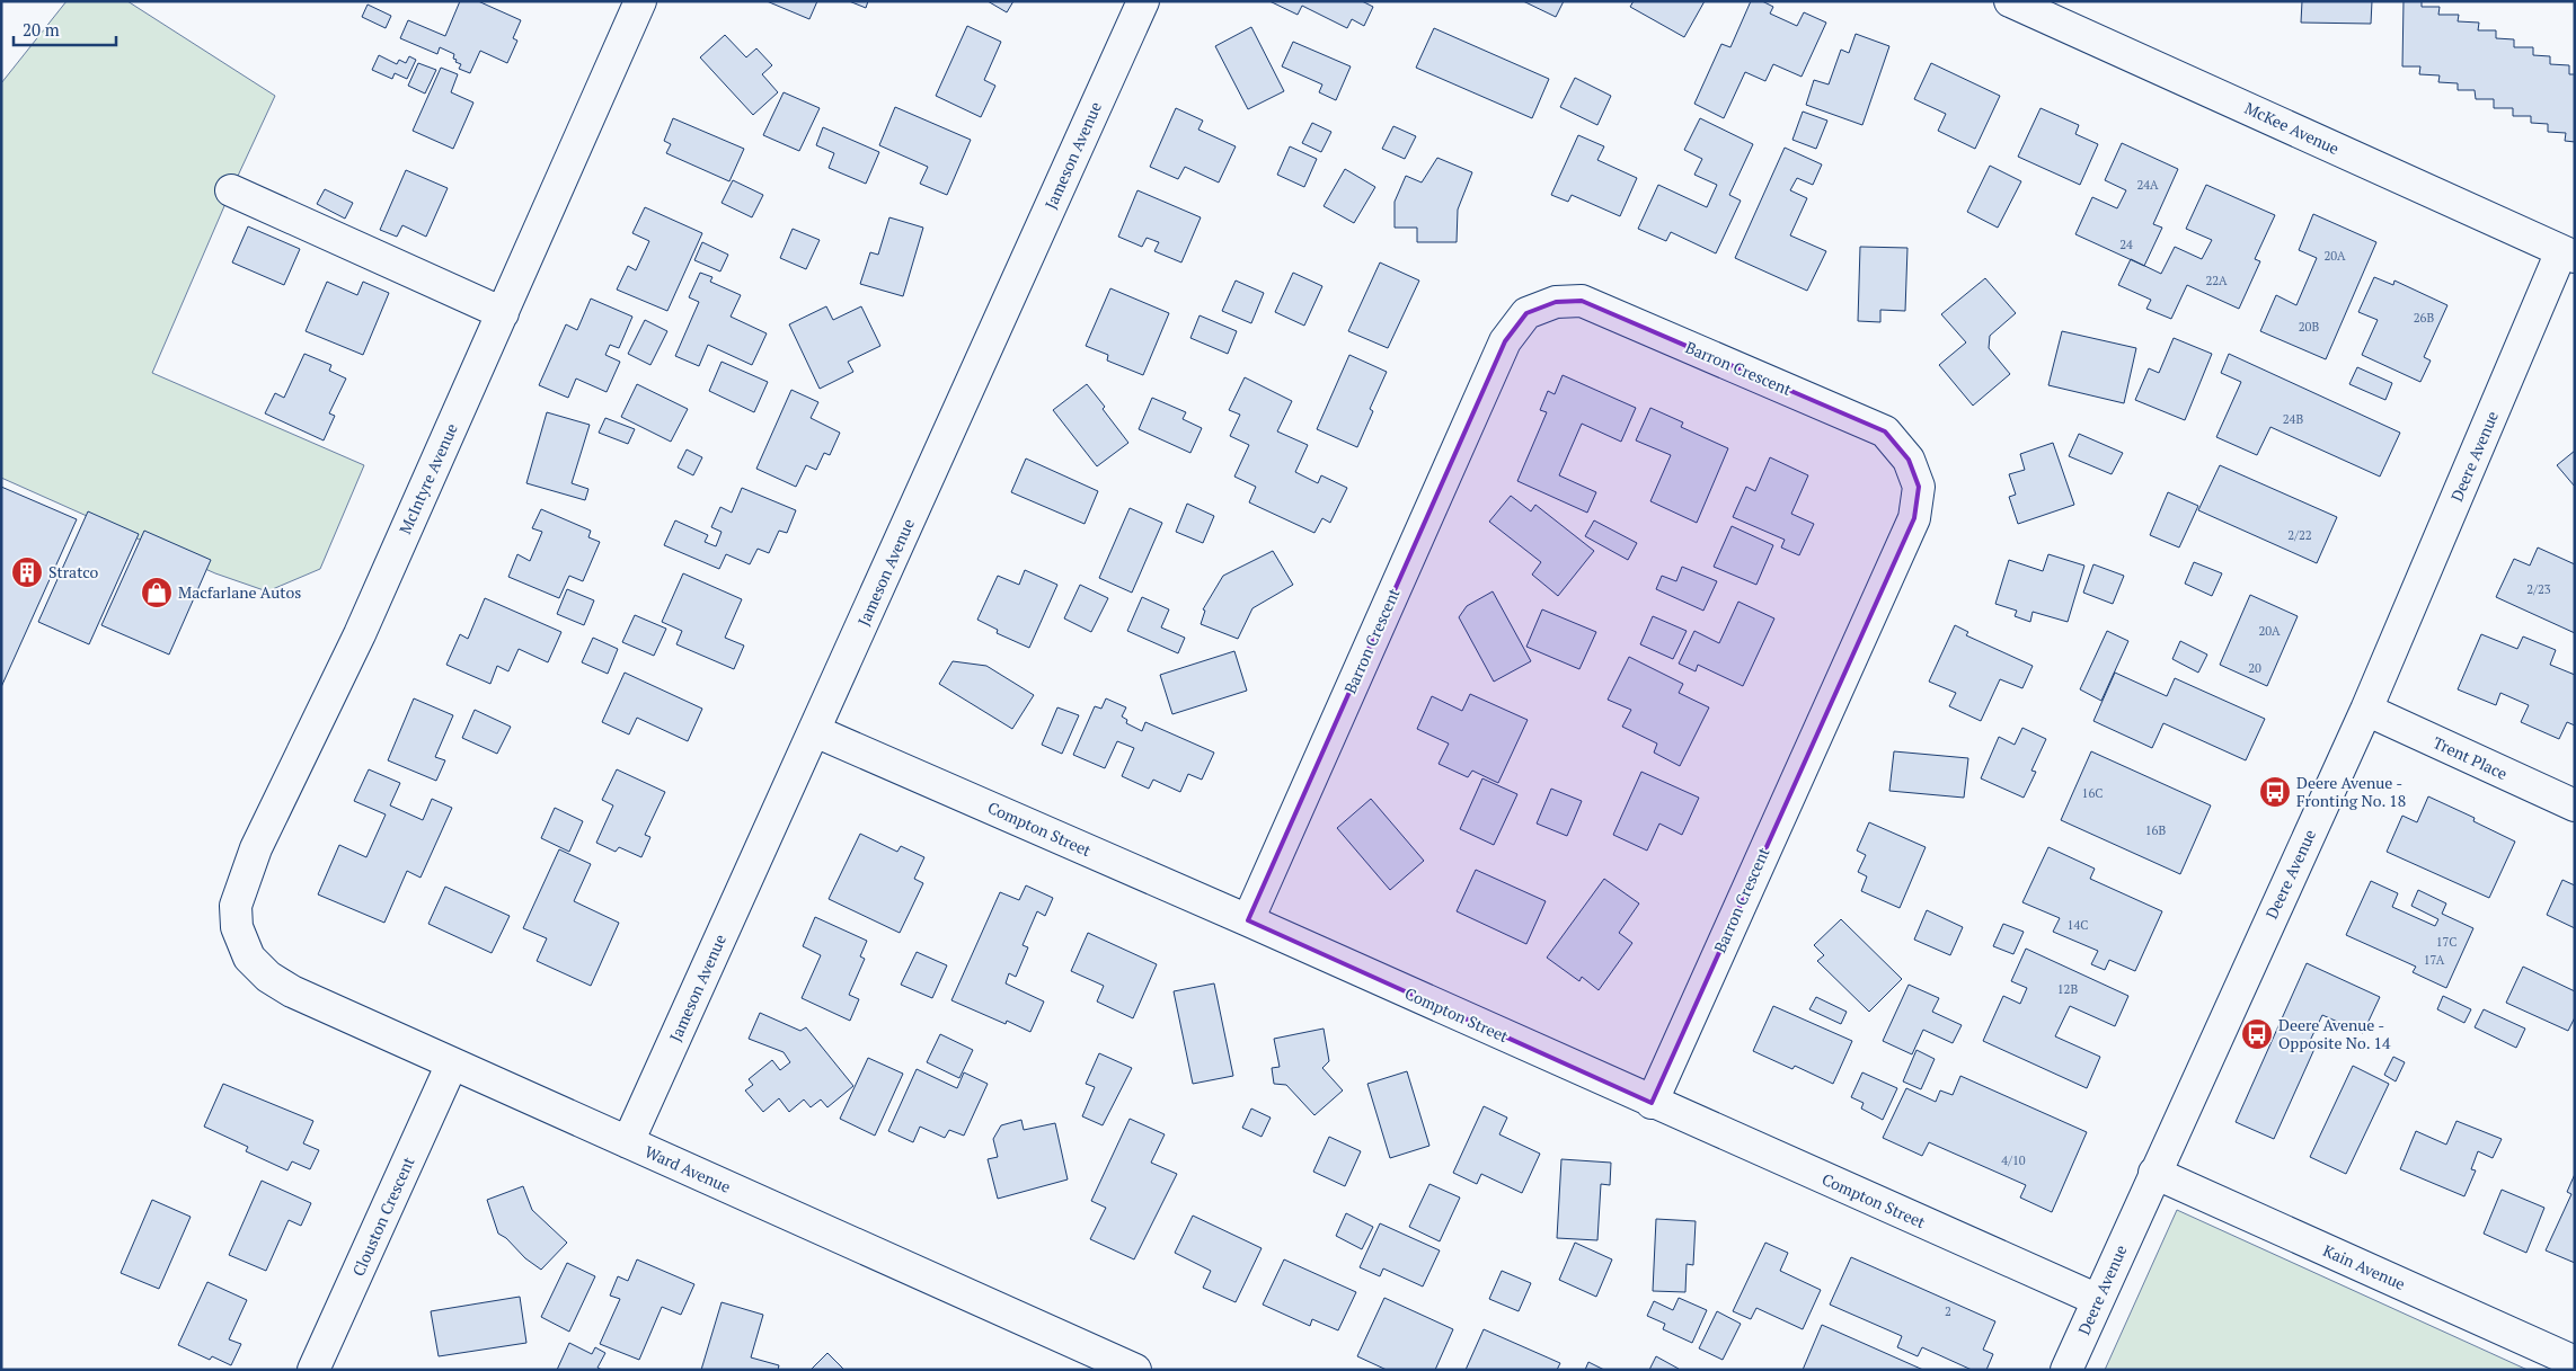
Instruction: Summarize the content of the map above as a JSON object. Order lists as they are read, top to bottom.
{
  "streets": {
    "street": [
      "McKee Avenue",
      "Jameson Avenue",
      "Barron Crescent",
      "Deere Avenue",
      "McIntyre Avenue",
      "Trent Place",
      "Compton Street",
      "Ward Avenue",
      "Clouston Crescent",
      "Kain Avenue"
    ]
  },
  "crossings": [
    ["McKee Avenue", "Deere Avenue"],
    ["Jameson Avenue", "Compton Street"],
    ["Jameson Avenue", "Ward Avenue"],
    ["Barron Crescent", "Compton Street"],
    ["Deere Avenue", "Trent Place"],
    ["Deere Avenue", "Compton Street"],
    ["Deere Avenue", "Kain Avenue"],
    ["McIntyre Avenue", "Ward Avenue"],
    ["Ward Avenue", "Clouston Crescent"]
  ],
  "places": {
    "building": ["Stratco"],
    "shop": ["Macfarlane Autos"],
    "bus stop": ["Deere Avenue - Fronting No. 18", "Deere Avenue - Opposite No. 14"]
  },
  "house_numbers": [
    "24A",
    "24",
    "20A",
    "22A",
    "26B",
    "20B",
    "24B",
    "2/22",
    "2/23",
    "20A",
    "20",
    "16C",
    "16B",
    "14C",
    "17C",
    "17A",
    "12B",
    "4/10",
    "2"
  ],
  "scale_bar": "20 m"
}
